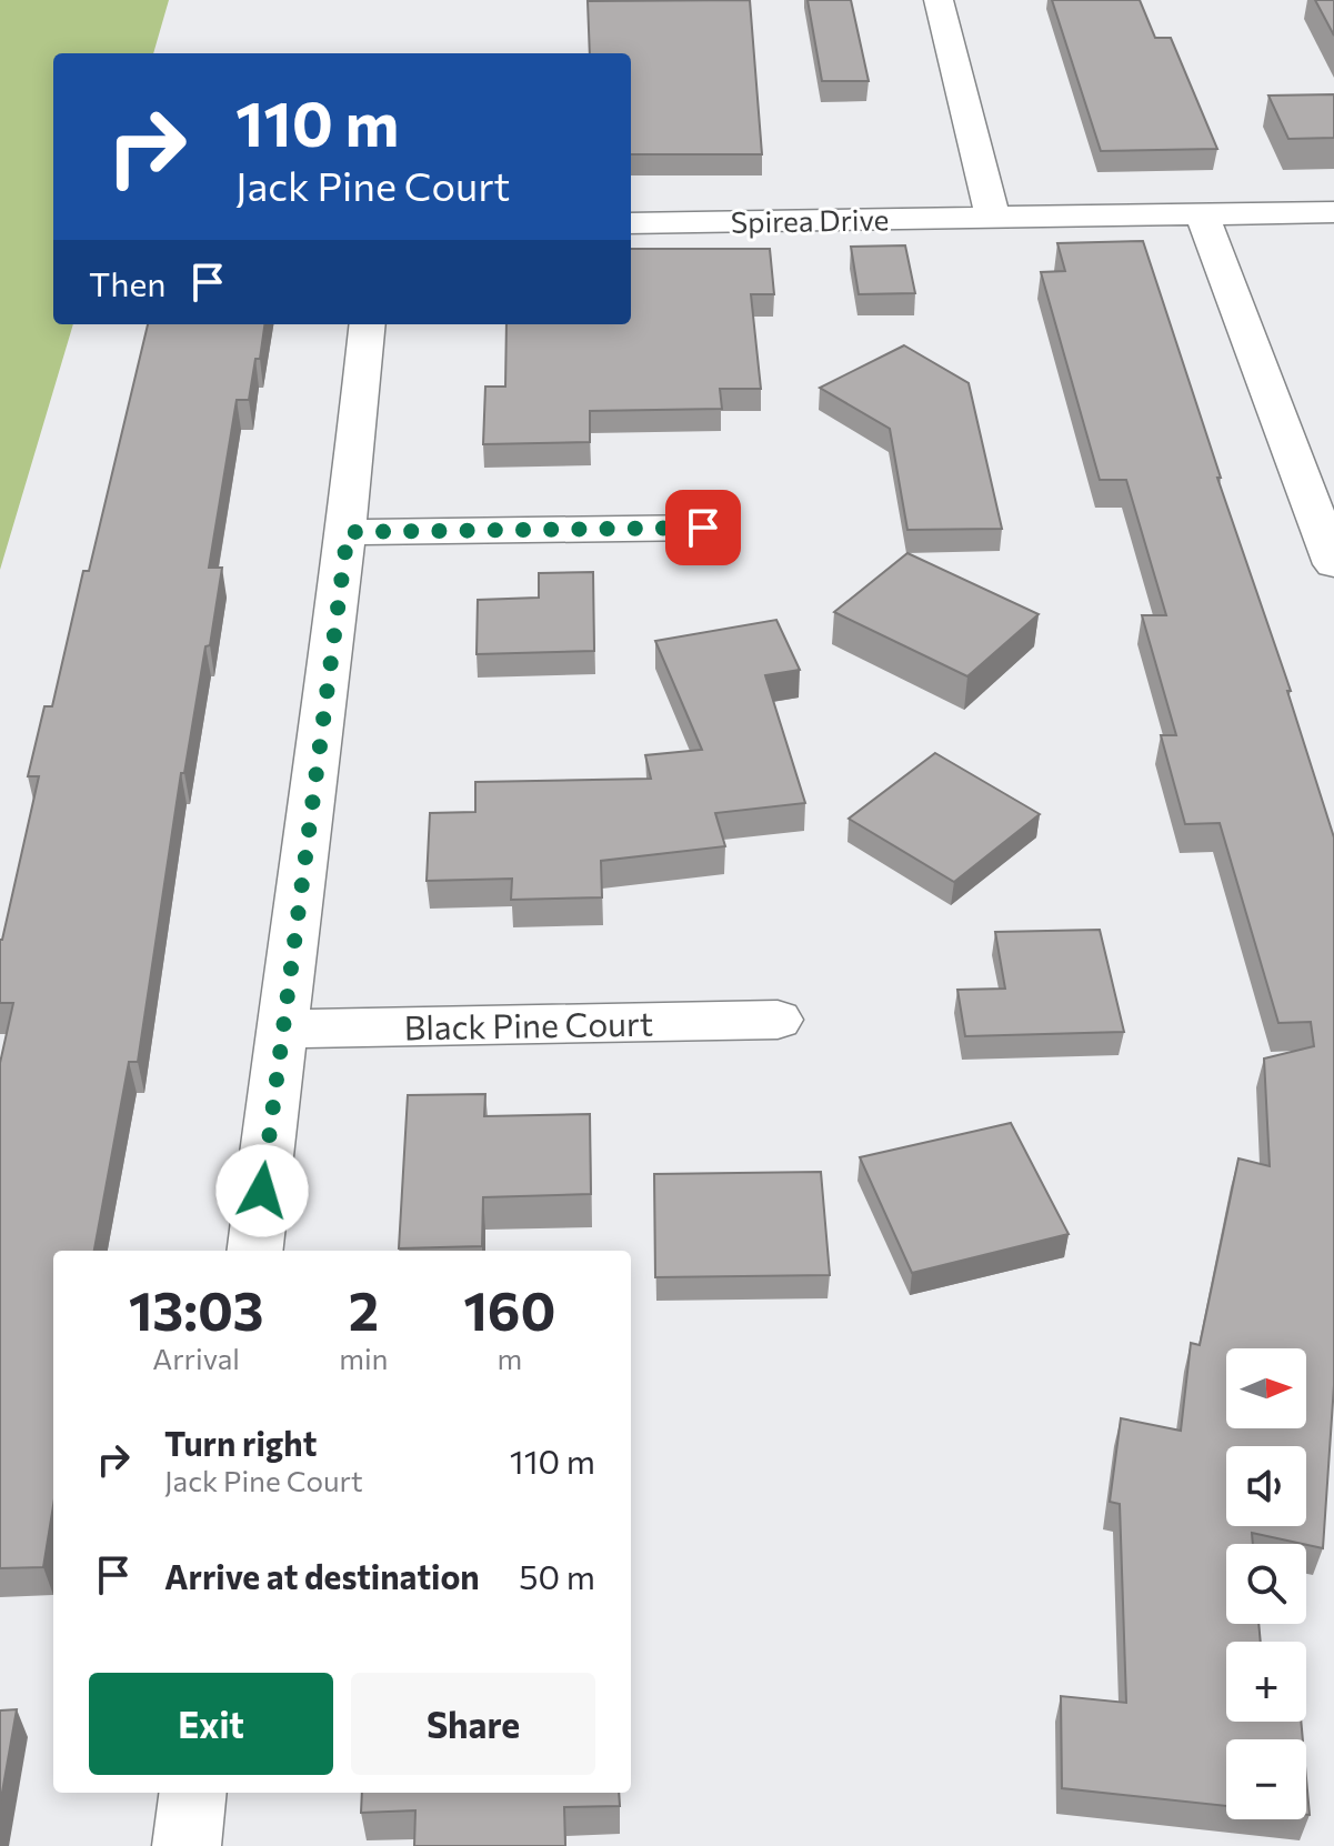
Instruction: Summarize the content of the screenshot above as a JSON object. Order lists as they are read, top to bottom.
{
  "streets": {
    "street": ["Spirea Drive", "Black Pine Court"]
  },
  "north": "right",
  "page": {
    "turn": ["110 m", "Jack Pine Court"],
    "then": "Then",
    "eta": [
      "13:03",
      "Arrival",
      "2",
      "min",
      "160",
      "m"
    ],
    "map_buttons": ["+", "−"],
    "list": [
      {
        "name": "Turn right",
        "note": "Jack Pine Court",
        "value": "110 m"
      },
      {
        "name": "Arrive at destination",
        "value": "50 m"
      }
    ],
    "buttons": ["Exit", "Share"]
  }
}
